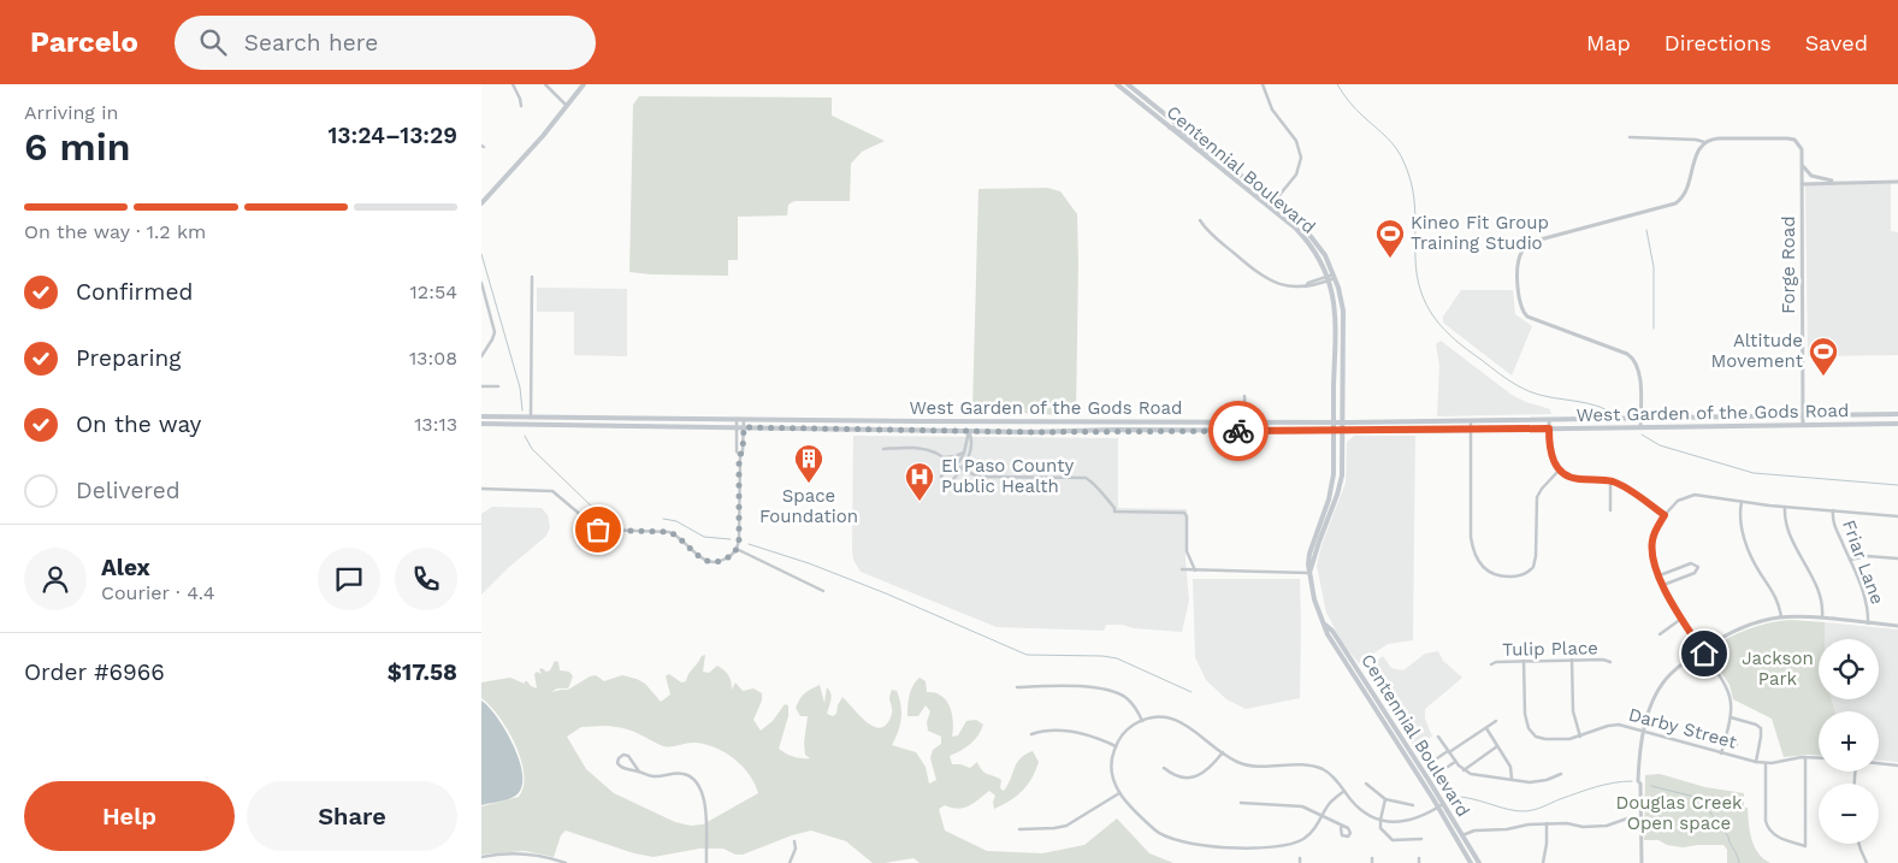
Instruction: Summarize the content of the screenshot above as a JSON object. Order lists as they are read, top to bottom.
{
  "streets": {
    "main road": ["Centennial Boulevard", "West Garden of the Gods Road"],
    "street": [
      "Forge Road",
      "Friar Lane",
      "Tulip Place",
      "Darby Street"
    ]
  },
  "crossings": [
    ["Centennial Boulevard", "West Garden of the Gods Road"],
    ["Forge Road", "West Garden of the Gods Road"],
    ["Tulip Place", "Darby Street"]
  ],
  "parks": ["Jackson Park", "Douglas Creek Open space"],
  "places": {
    "sports": ["Kineo Fit Group Training Studio", "Altitude Movement"],
    "building": ["Space Foundation"],
    "hospital": ["El Paso County Public Health"]
  },
  "page": {
    "header": "Parcelo",
    "search": "Search here",
    "nav": ["Map", "Directions", "Saved"],
    "heading": ["6 min", "Arriving in", "13:24–13:29"],
    "panel": [
      "Alex",
      "Courier · 4.4",
      "Order #6966",
      "$17.58"
    ],
    "bar": "On the way · 1.2 km",
    "list": [
      ["Confirmed", "12:54"],
      ["Preparing", "13:08"],
      ["On the way", "13:13"],
      "Delivered"
    ],
    "map_buttons": ["+", "−"],
    "buttons": ["Help", "Share"]
  }
}
